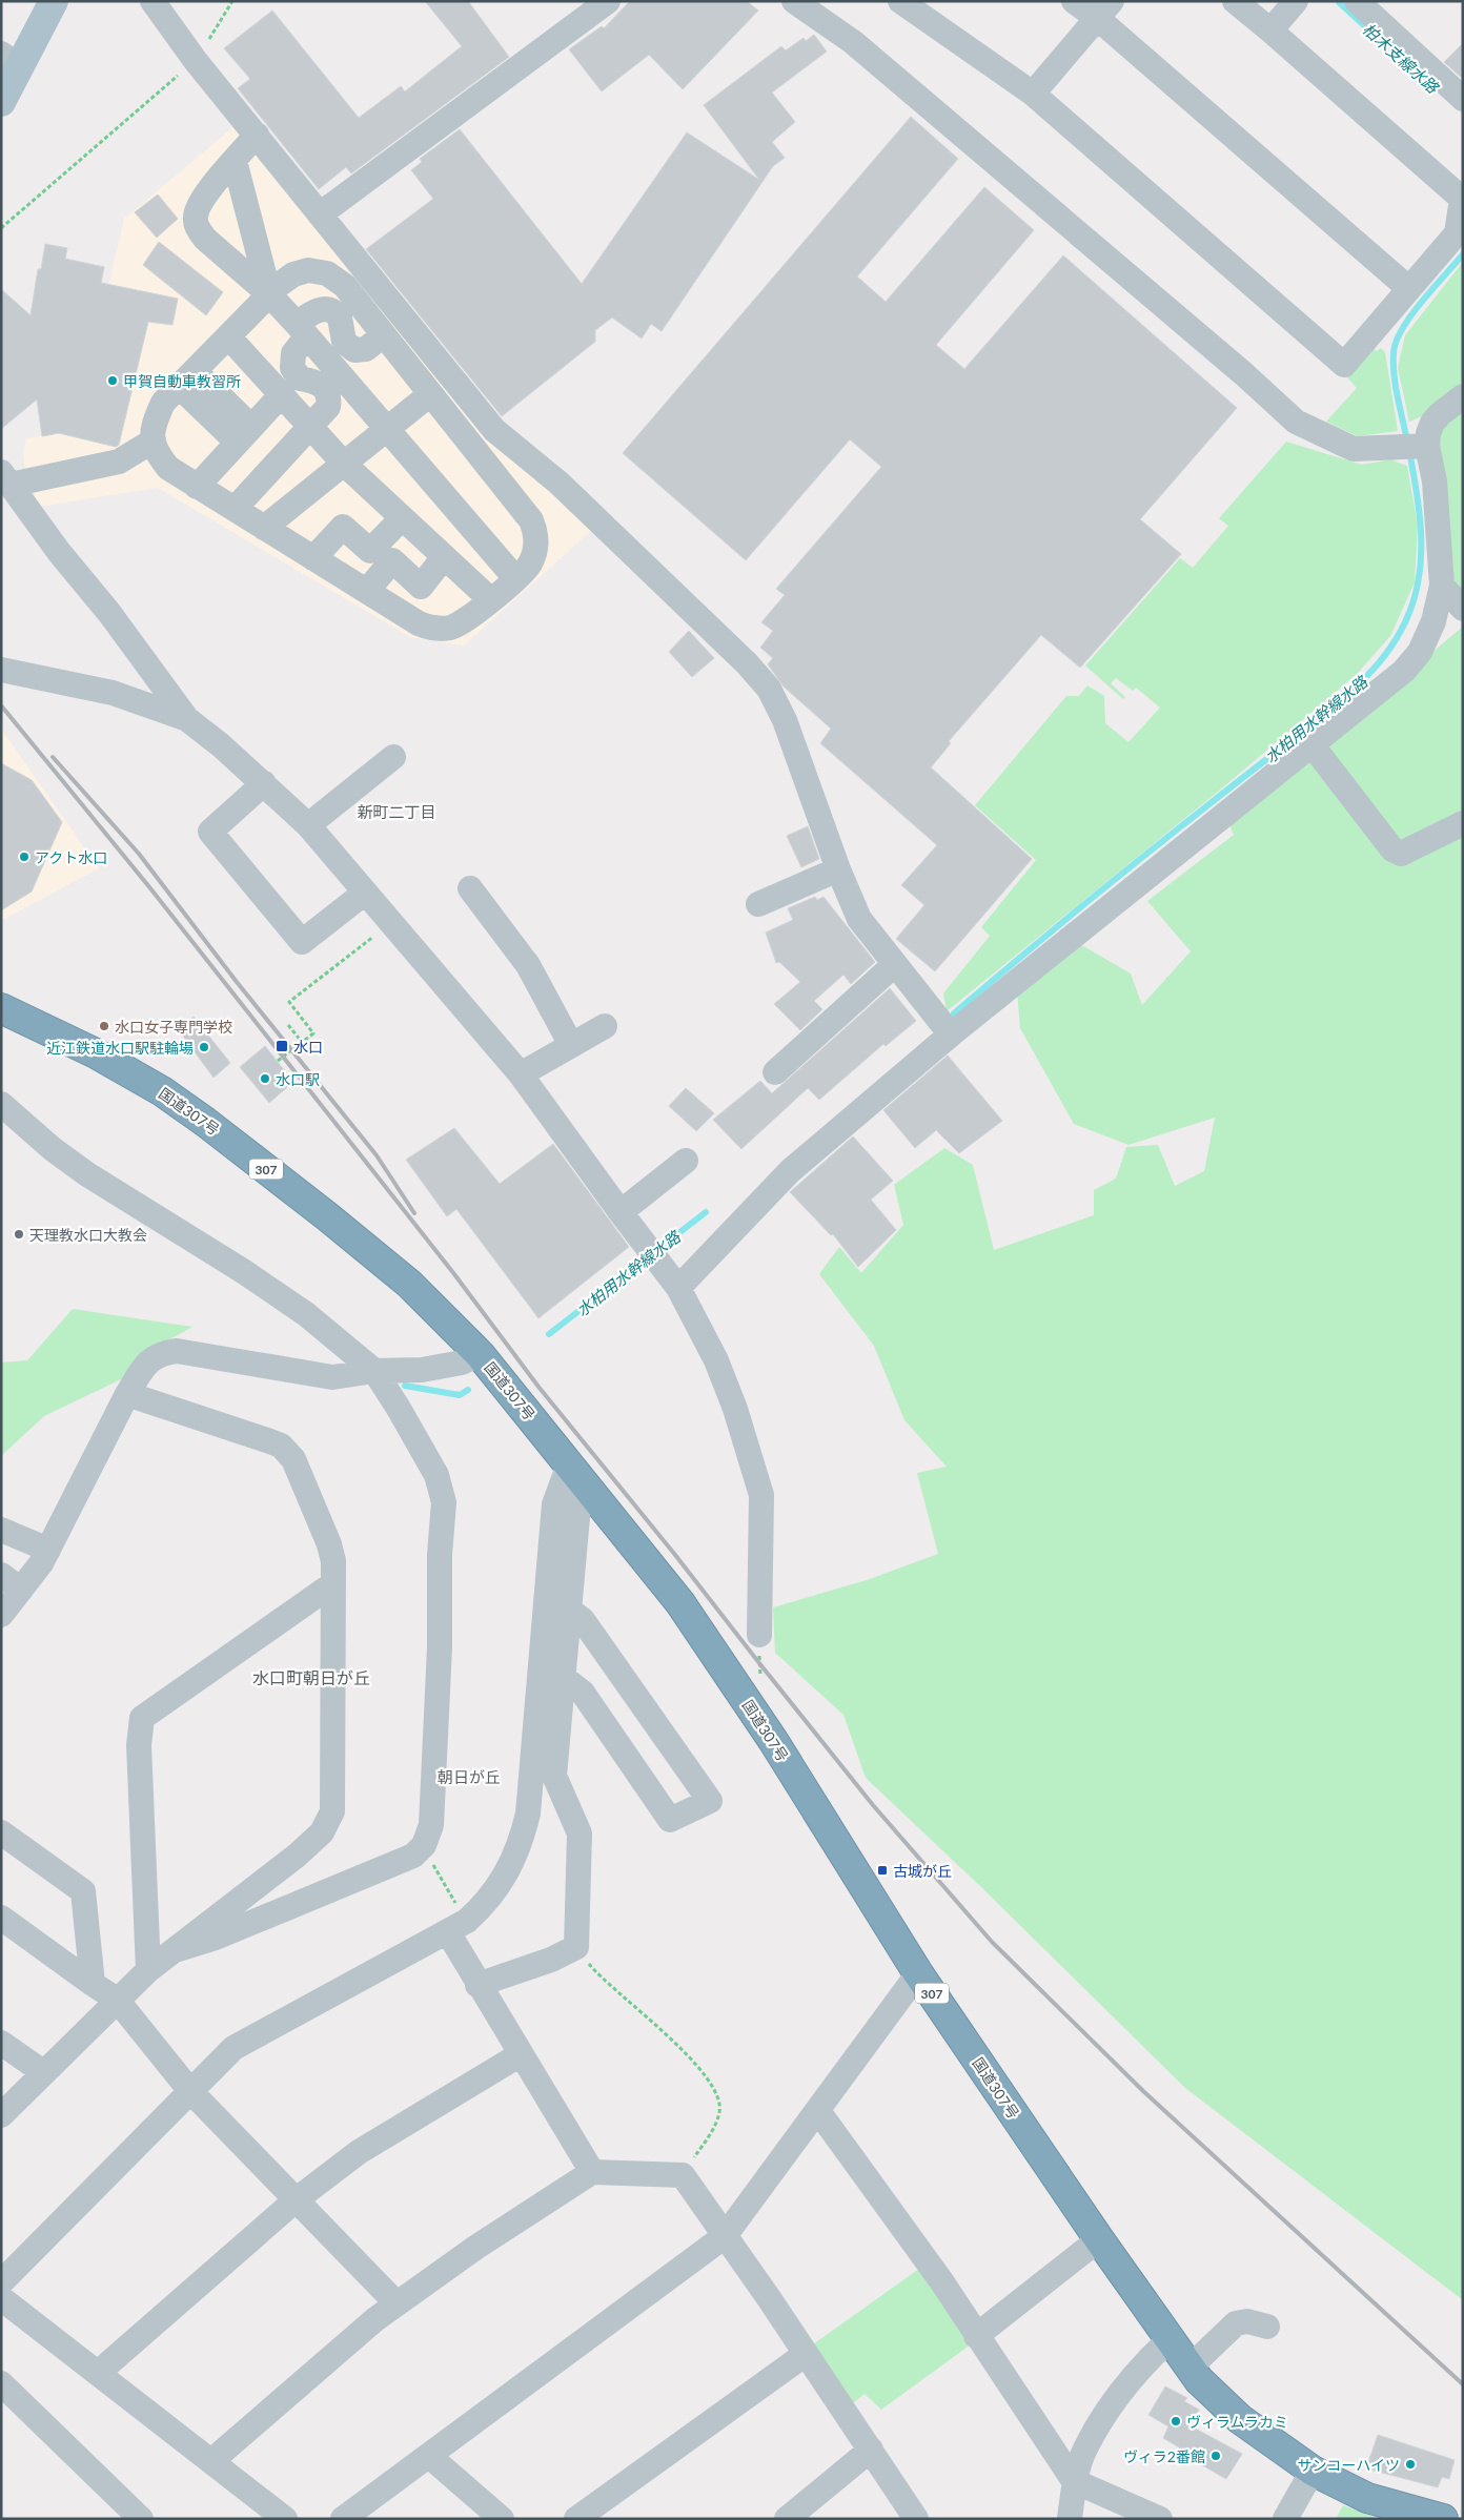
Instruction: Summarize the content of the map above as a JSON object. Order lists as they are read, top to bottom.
{
  "streets": {
    "highway": ["国道307号", "307"]
  },
  "districts": ["新町二丁目", "水口町朝日が丘", "朝日が丘"],
  "water": ["柏木支線水路", "水柏用水幹線水路"],
  "places": {
    "other": [
      "甲賀自動車教習所",
      "アクト水口",
      "水口女子専門学校",
      "近江鉄道水口駅駐輪場",
      "水口駅",
      "天理教水口大教会",
      "ヴィラムラカミ",
      "ヴィラ2番館",
      "サンコーハイツ"
    ],
    "transit": ["水口", "古城が丘"]
  }
}
